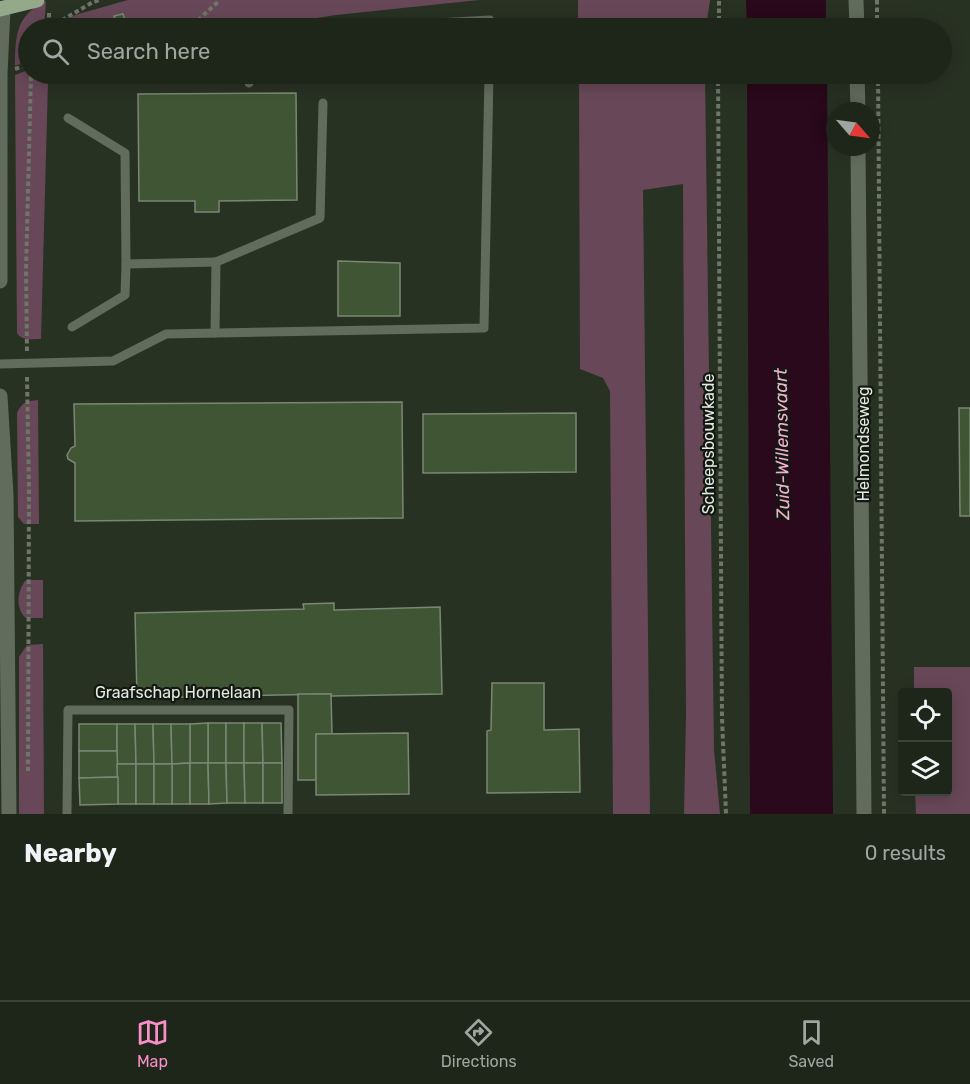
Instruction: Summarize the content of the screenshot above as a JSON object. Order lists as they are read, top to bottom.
{
  "streets": {
    "street": ["Helmondseweg"],
    "lane": ["Graafschap Hornelaan"],
    "path": ["Scheepsbouwkade"]
  },
  "water": ["Zuid-Willemsvaart"],
  "north": "bottom right",
  "page": {
    "search": "Search here",
    "heading": ["Nearby", "0 results"],
    "nav": ["Map", "Directions", "Saved"]
  }
}
